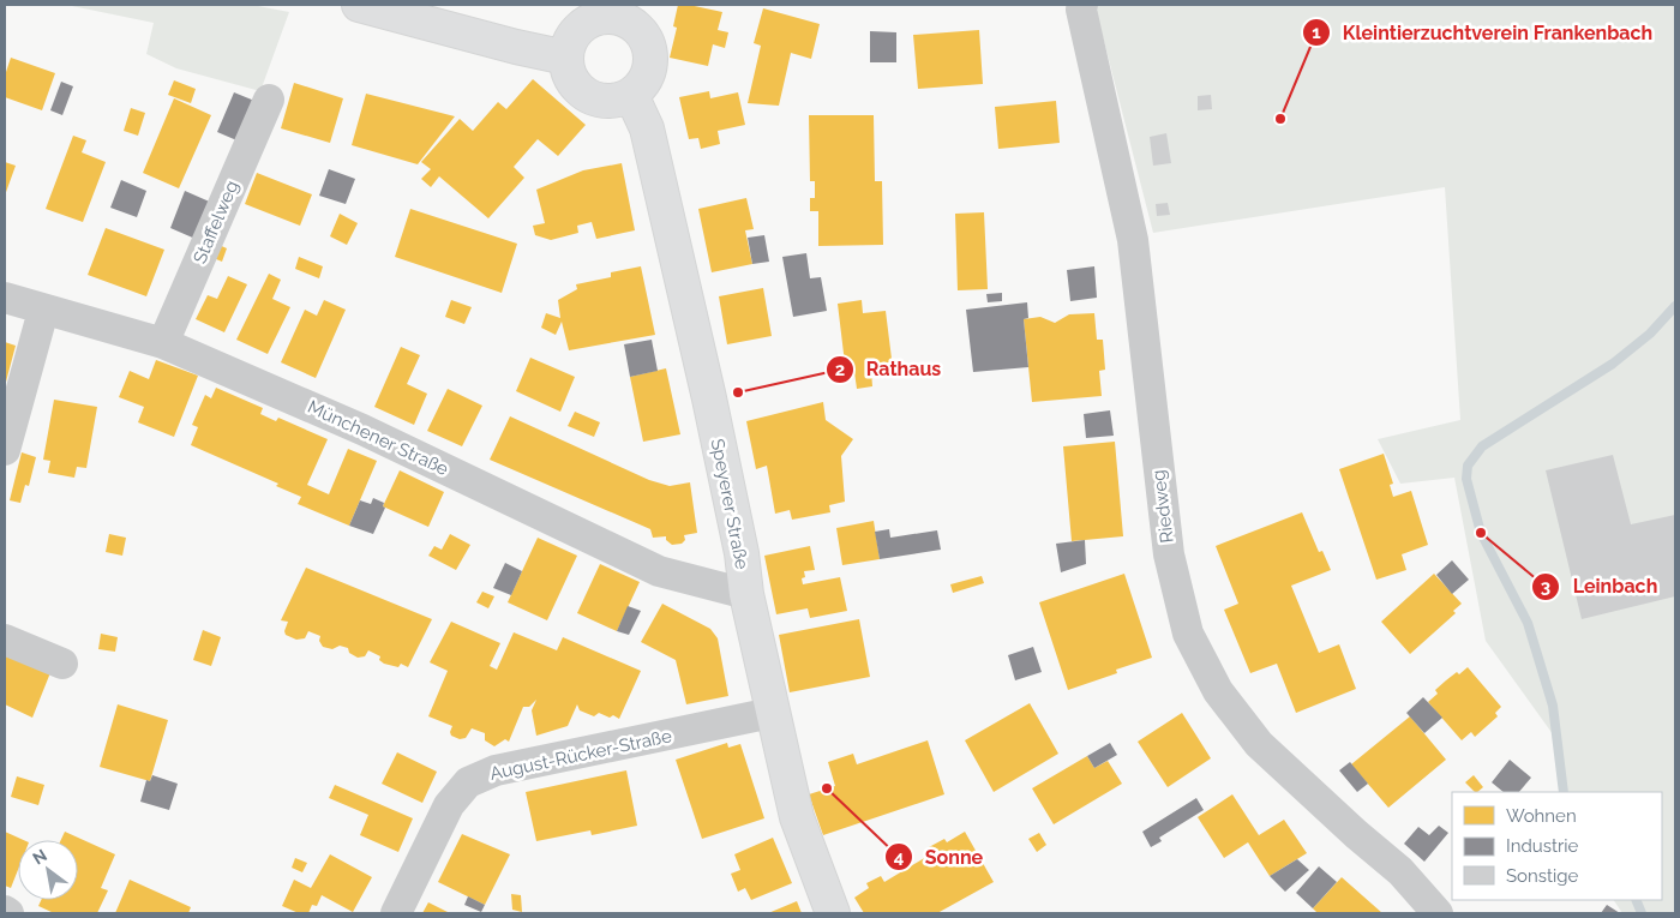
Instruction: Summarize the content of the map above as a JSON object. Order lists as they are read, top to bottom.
{
  "streets": {
    "main road": ["Speyerer Straße"],
    "street": [
      "Staffelweg",
      "Münchener Straße",
      "Riedweg",
      "August-Rücker-Straße"
    ]
  },
  "crossings": [
    ["Staffelweg", "Münchener Straße"],
    ["Münchener Straße", "Speyerer Straße"],
    ["Speyerer Straße", "August-Rücker-Straße"]
  ],
  "places": [
    "Kleintierzuchtverein Frankenbach",
    "Rathaus",
    "Leinbach",
    "Sonne"
  ],
  "legend": ["Wohnen", "Industrie", "Sonstige"],
  "north": "top left"
}
